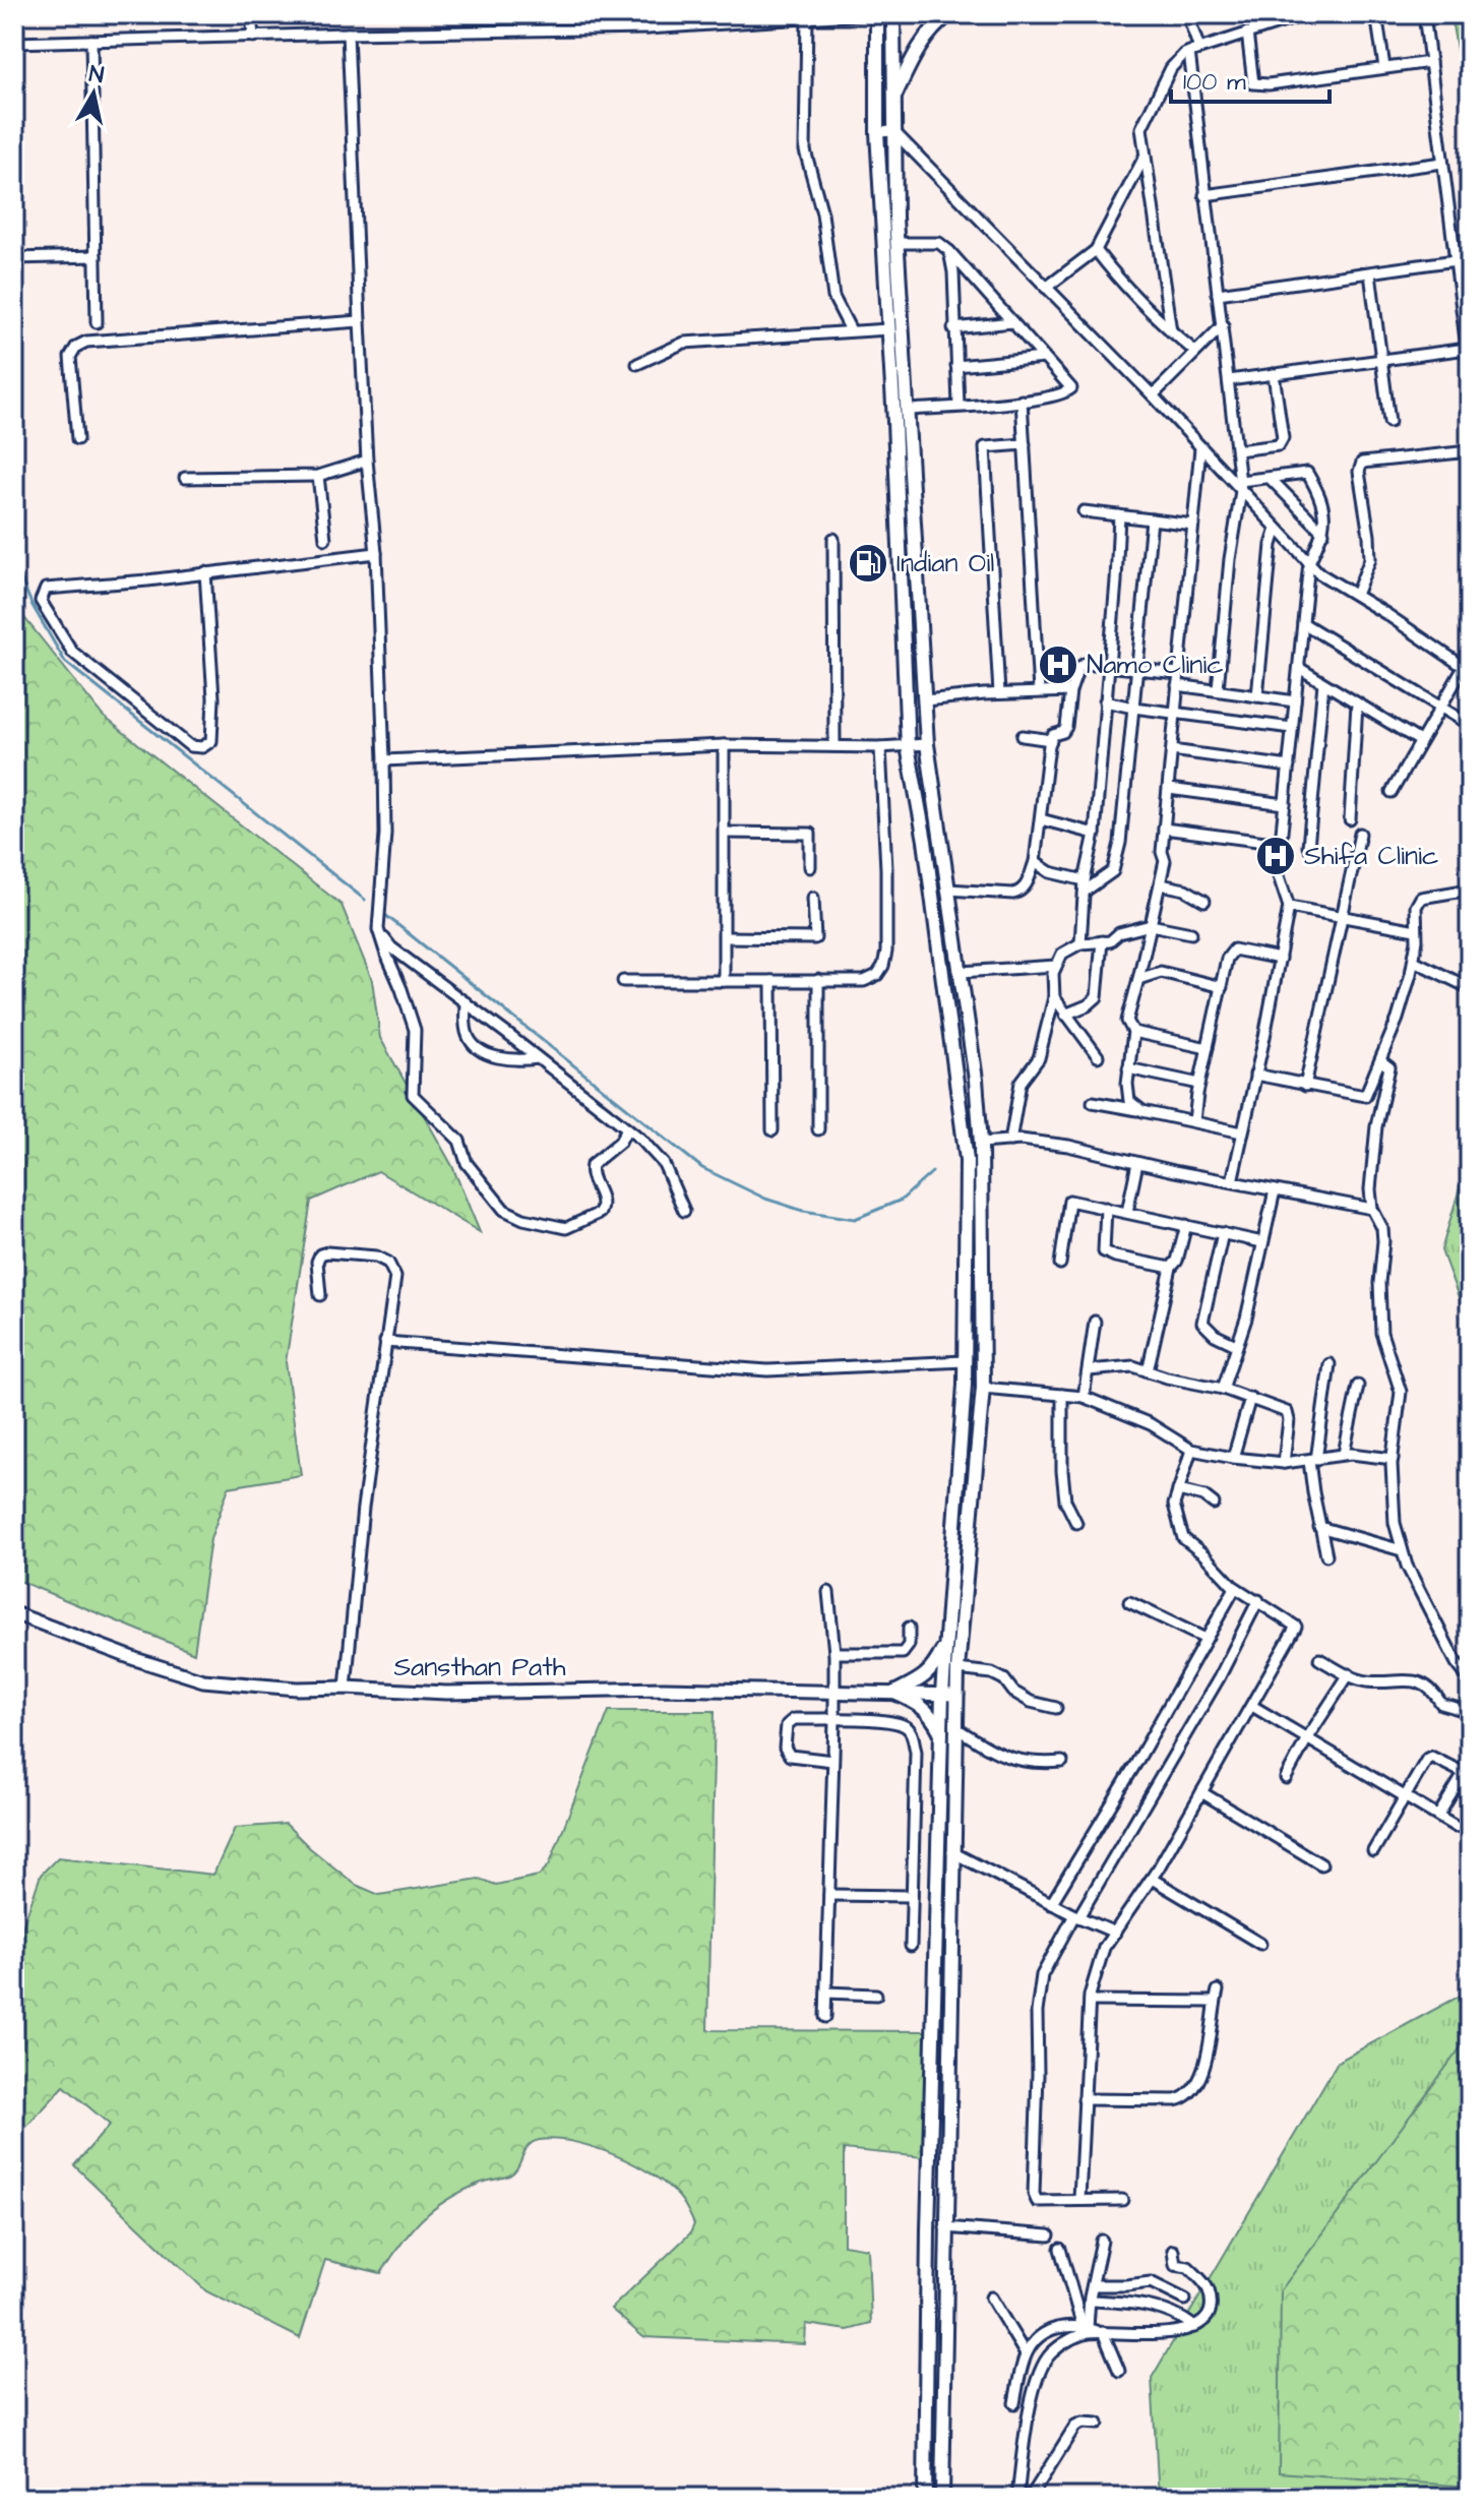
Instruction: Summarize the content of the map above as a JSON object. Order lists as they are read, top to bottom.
{
  "streets": {
    "street": ["Sansthan Path"]
  },
  "places": {
    "fuel station": ["Indian Oil"],
    "hospital": ["Namo Clinic", "Shifa Clinic"]
  },
  "scale_bar": "100 m",
  "north": "top"
}
